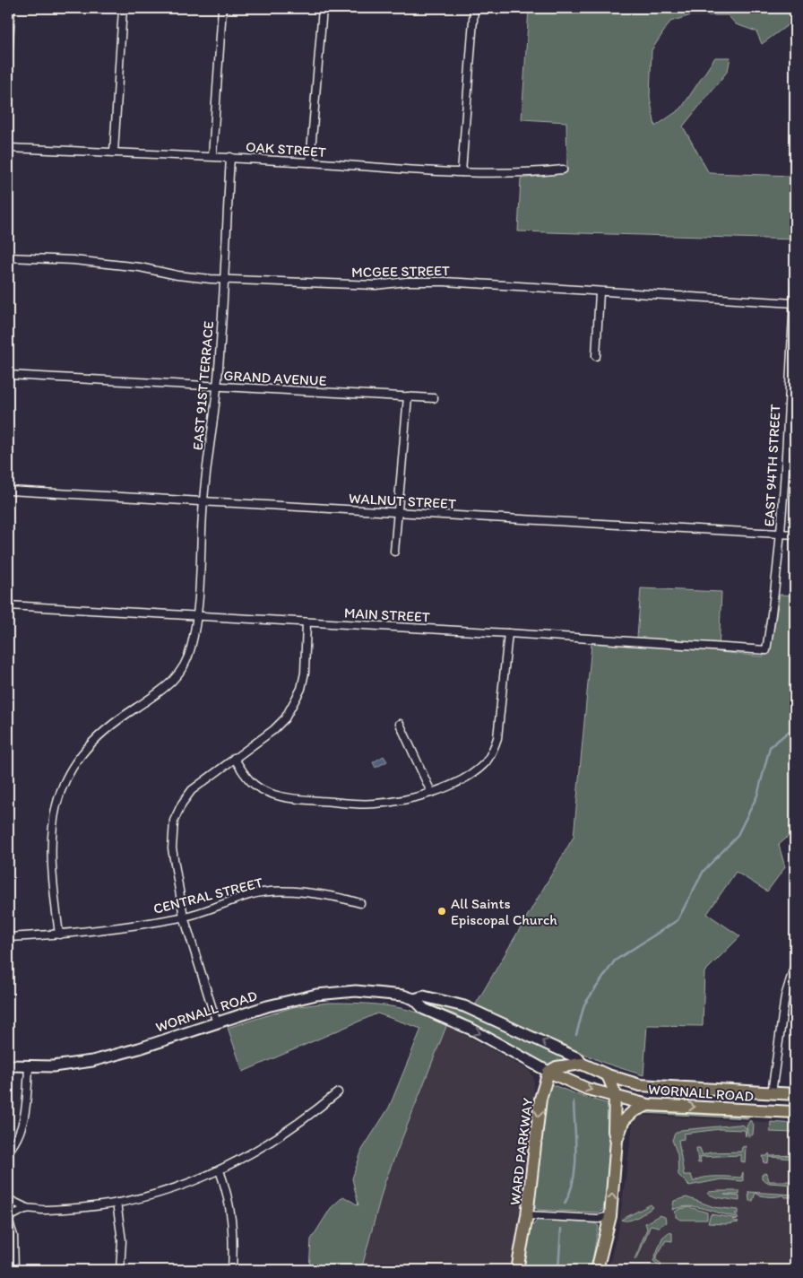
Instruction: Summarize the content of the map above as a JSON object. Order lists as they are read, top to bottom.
{
  "streets": {
    "main road": ["WORNALL ROAD", "WARD PARKWAY"],
    "street": [
      "OAK STREET",
      "MCGEE STREET",
      "GRAND AVENUE",
      "EAST 91ST TERRACE",
      "EAST 94TH STREET",
      "WALNUT STREET",
      "MAIN STREET",
      "CENTRAL STREET"
    ]
  },
  "crossings": [
    ["OAK STREET", "EAST 91ST TERRACE"],
    ["MCGEE STREET", "EAST 91ST TERRACE"],
    ["MCGEE STREET", "EAST 94TH STREET"],
    ["GRAND AVENUE", "EAST 91ST TERRACE"],
    ["EAST 91ST TERRACE", "WALNUT STREET"],
    ["EAST 91ST TERRACE", "MAIN STREET"],
    ["EAST 91ST TERRACE", "CENTRAL STREET"],
    ["EAST 94TH STREET", "WALNUT STREET"],
    ["EAST 94TH STREET", "MAIN STREET"],
    ["WORNALL ROAD", "WARD PARKWAY"]
  ],
  "places": ["All Saints Episcopal Church"]
}
